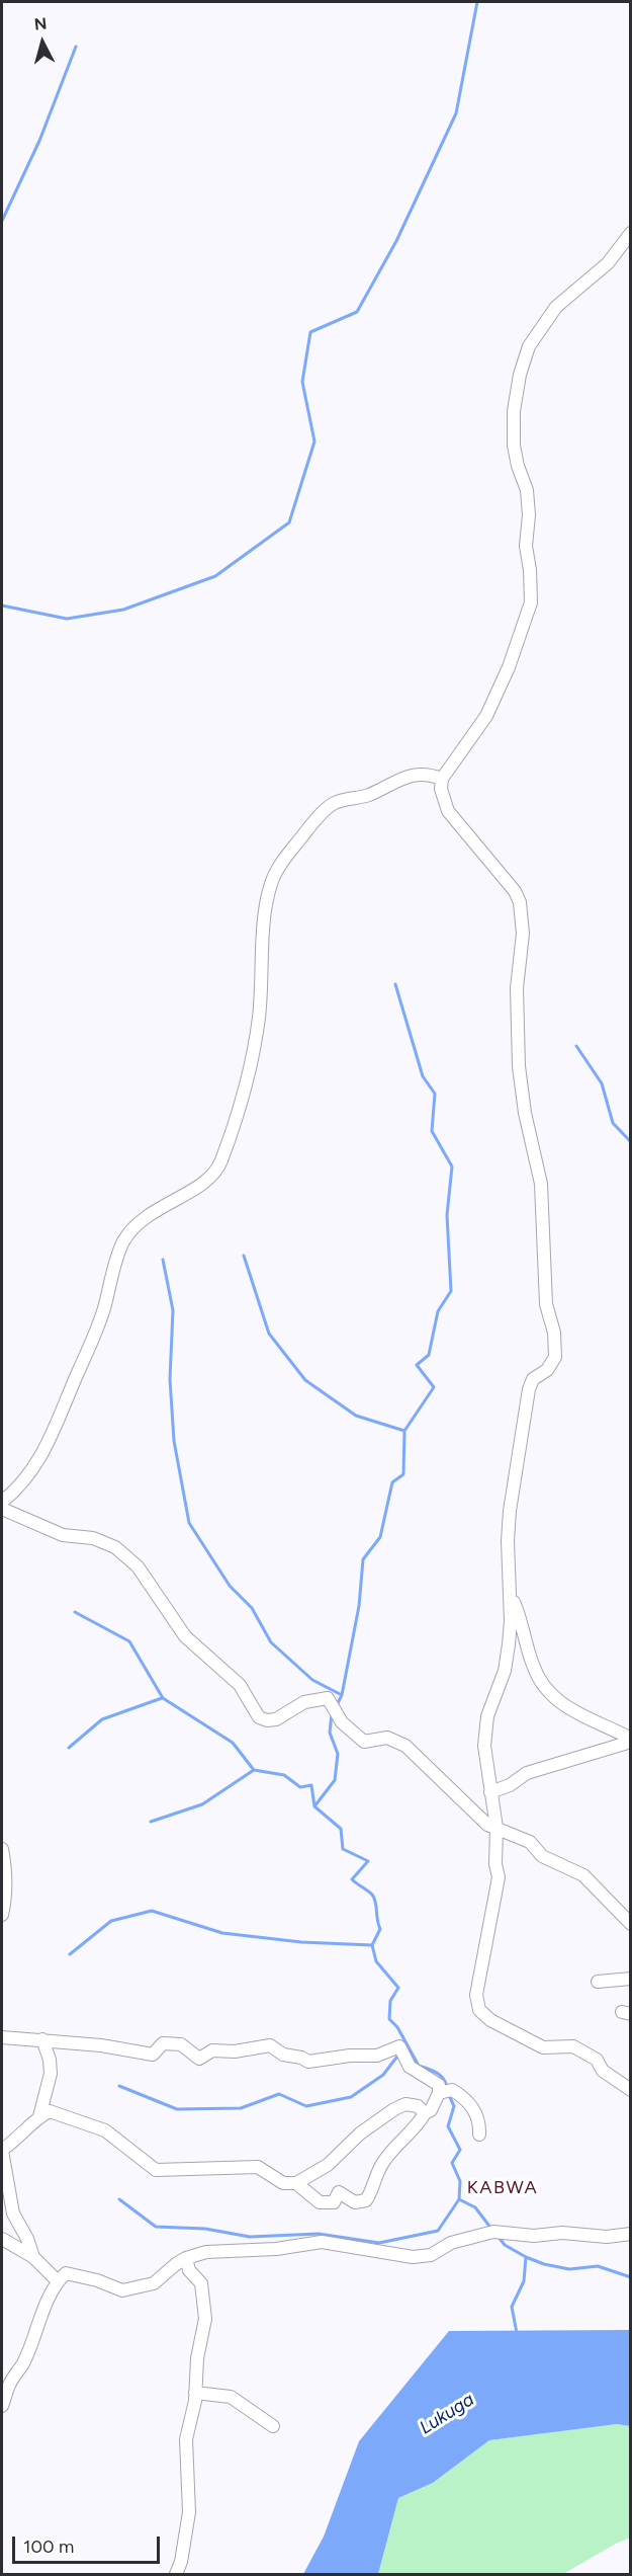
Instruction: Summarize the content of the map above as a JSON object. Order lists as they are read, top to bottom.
{
  "districts": ["KABWA"],
  "water": ["Lukuga"],
  "scale_bar": "100 m",
  "north": "top"
}
